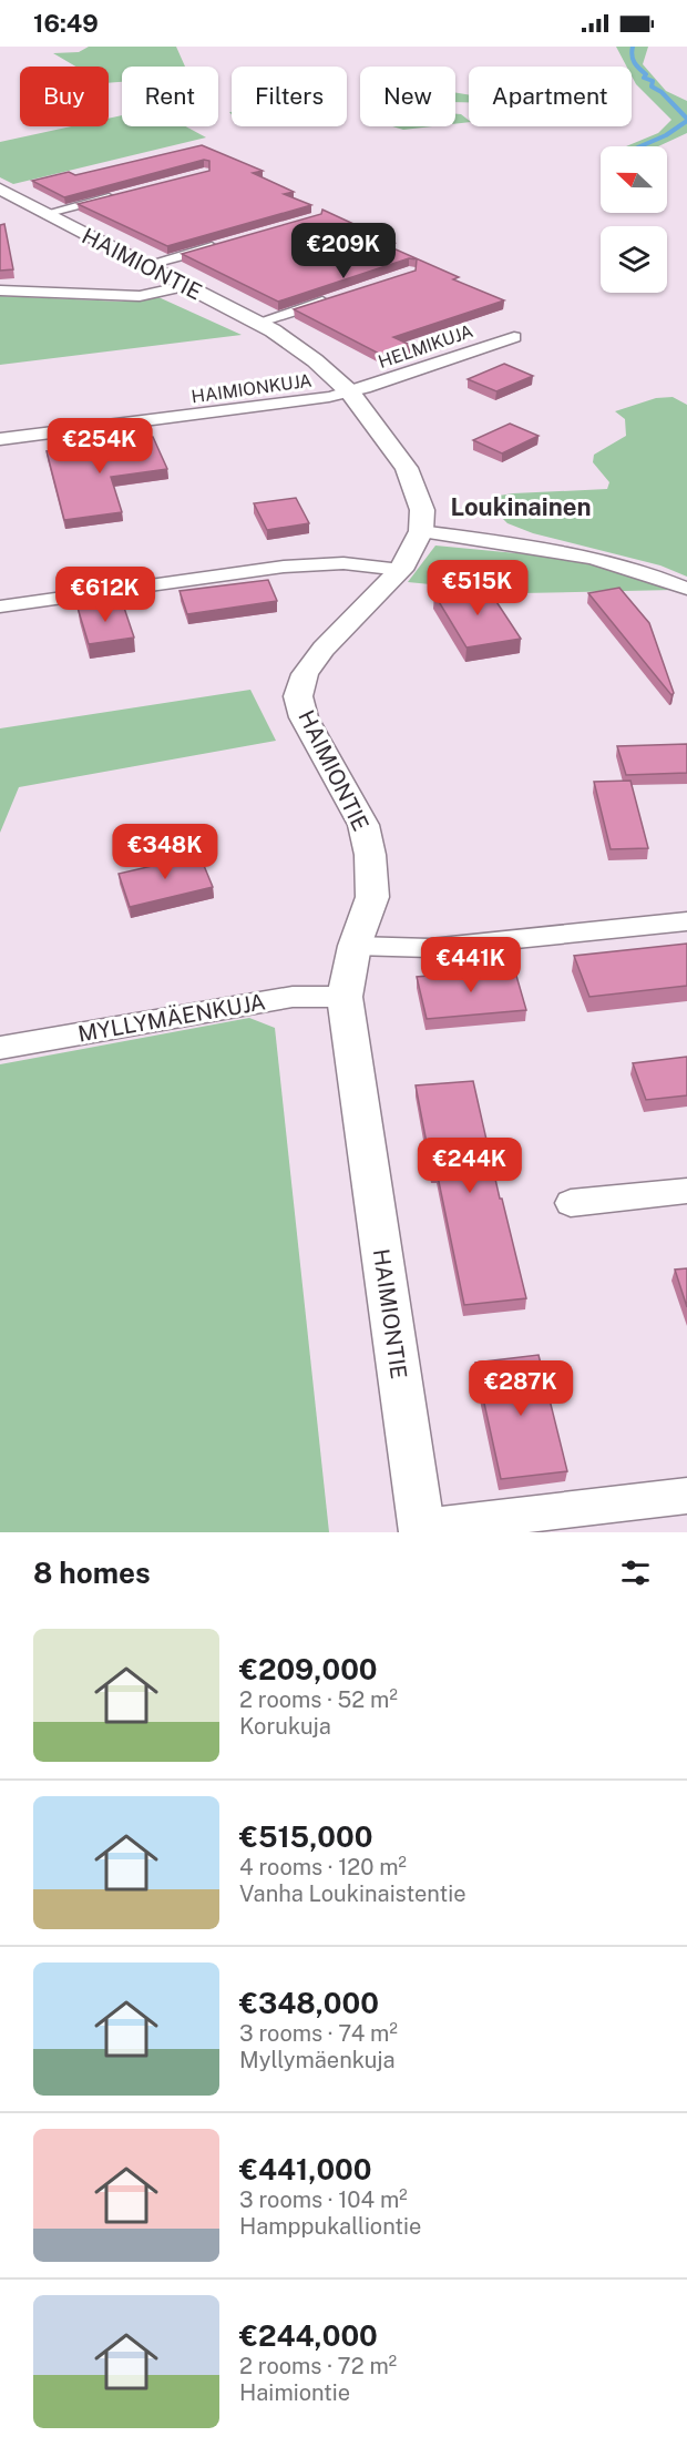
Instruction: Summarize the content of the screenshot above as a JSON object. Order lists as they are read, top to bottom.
{
  "streets": {
    "street": [
      "HAIMIONTIE",
      "HELMIKUJA",
      "HAIMIONKUJA",
      "MYLLYMÄENKUJA"
    ]
  },
  "crossings": [
    ["HAIMIONTIE", "HELMIKUJA"],
    ["HAIMIONTIE", "HAIMIONKUJA"],
    ["HAIMIONTIE", "MYLLYMÄENKUJA"],
    ["HELMIKUJA", "HAIMIONKUJA"]
  ],
  "districts": ["Loukinainen"],
  "north": "left",
  "page": {
    "status": "16:49",
    "chip": [
      "Buy",
      "Rent",
      "Filters",
      "New",
      "Apartment"
    ],
    "price": [
      "€209K",
      "€254K",
      "€515K",
      "€612K",
      "€348K",
      "€441K",
      "€244K",
      "€287K"
    ],
    "heading": "8 homes",
    "list": [
      {
        "name": "€209,000",
        "note": "2 rooms · 52 m² · Korukuja"
      },
      {
        "name": "€515,000",
        "note": "4 rooms · 120 m² · Vanha Loukinaistentie"
      },
      {
        "name": "€348,000",
        "note": "3 rooms · 74 m² · Myllymäenkuja"
      },
      {
        "name": "€441,000",
        "note": "3 rooms · 104 m² · Hamppukalliontie"
      },
      {
        "name": "€244,000",
        "note": "2 rooms · 72 m² · Haimiontie"
      }
    ]
  }
}
